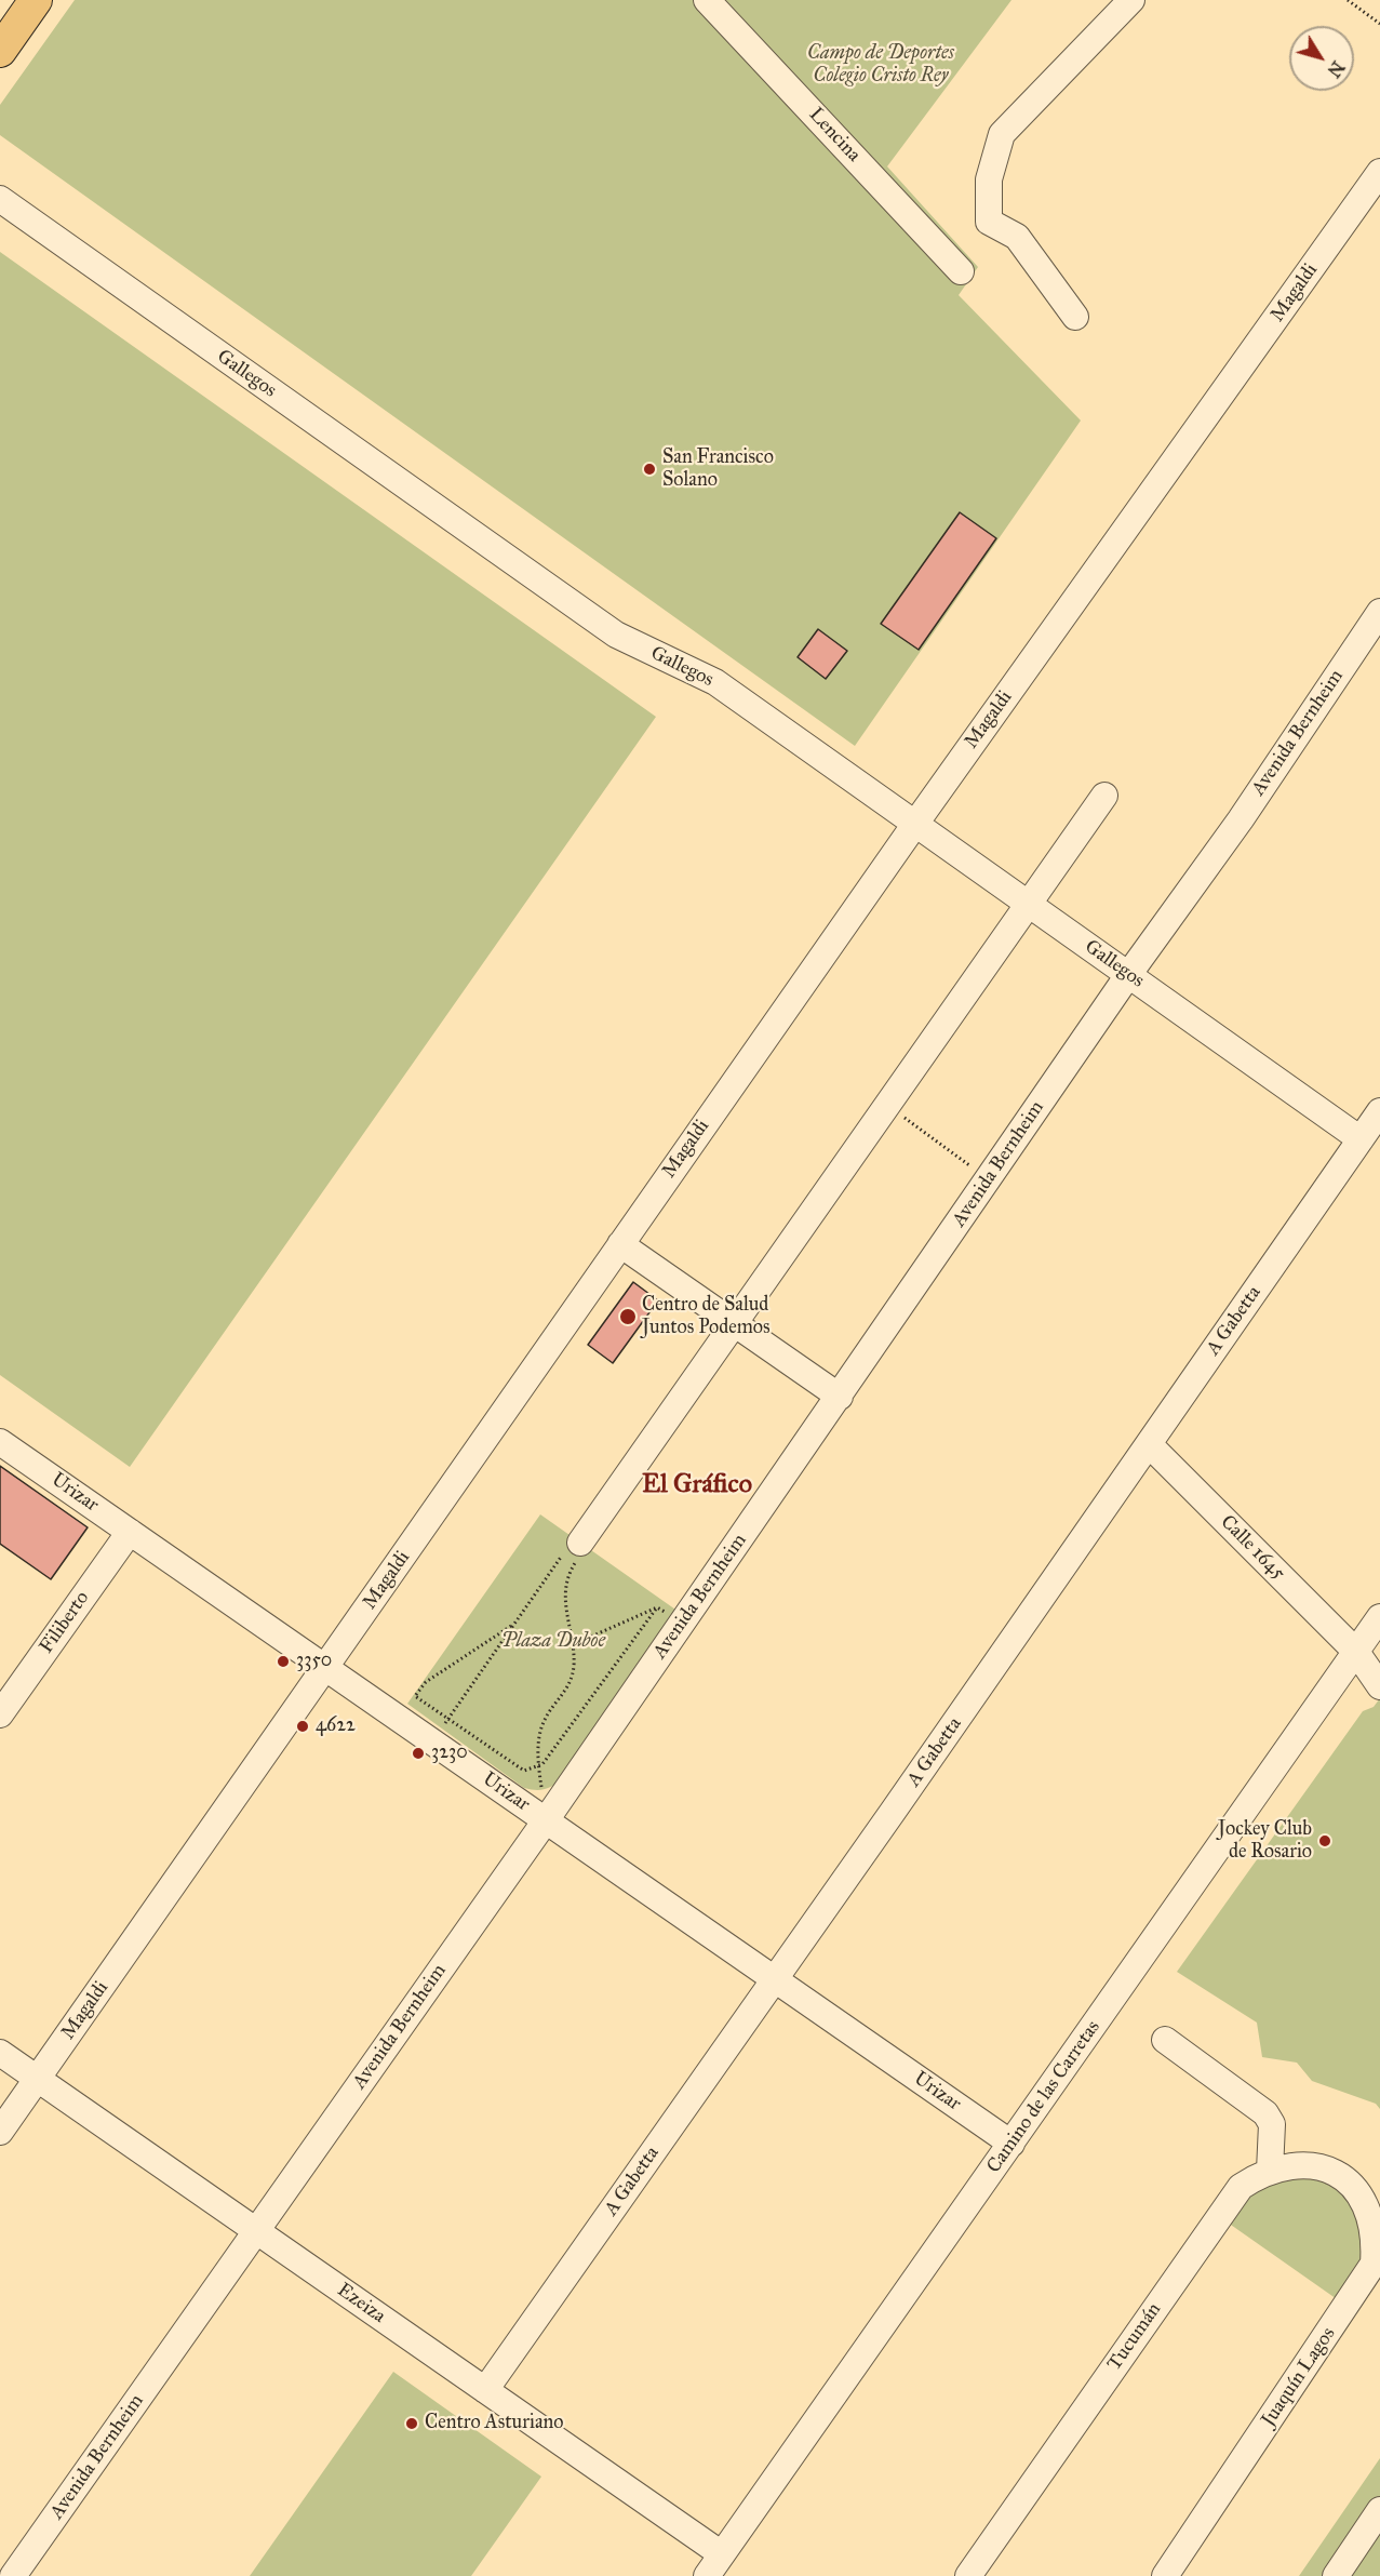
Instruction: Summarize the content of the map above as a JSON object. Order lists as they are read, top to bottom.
{
  "streets": {
    "street": [
      "Lencina",
      "Magaldi",
      "Gallegos",
      "Avenida Bernheim",
      "A Gabetta",
      "Urizar",
      "Calle 1645",
      "Filiberto",
      "Camino de las Carretas",
      "Ezeiza",
      "Tucumán",
      "Juaquín Lagos"
    ]
  },
  "crossings": [
    ["Magaldi", "Gallegos"],
    ["Magaldi", "Urizar"],
    ["Magaldi", "Ezeiza"],
    ["Gallegos", "Avenida Bernheim"],
    ["Gallegos", "A Gabetta"],
    ["Avenida Bernheim", "Urizar"],
    ["Avenida Bernheim", "Ezeiza"],
    ["A Gabetta", "Urizar"],
    ["A Gabetta", "Calle 1645"],
    ["A Gabetta", "Ezeiza"],
    ["Urizar", "Filiberto"],
    ["Urizar", "Camino de las Carretas"],
    ["Calle 1645", "Camino de las Carretas"],
    ["Camino de las Carretas", "Ezeiza"],
    ["Tucumán", "Juaquín Lagos"]
  ],
  "districts": ["El Gráfico"],
  "parks": ["Campo de Deportes Colegio Cristo Rey", "Plaza Duboe"],
  "places": [
    "San Francisco Solano",
    "Centro de Salud Juntos Podemos",
    "3350",
    "4622",
    "3230",
    "Jockey Club de Rosario",
    "Centro Asturiano"
  ],
  "north": "bottom right"
}
